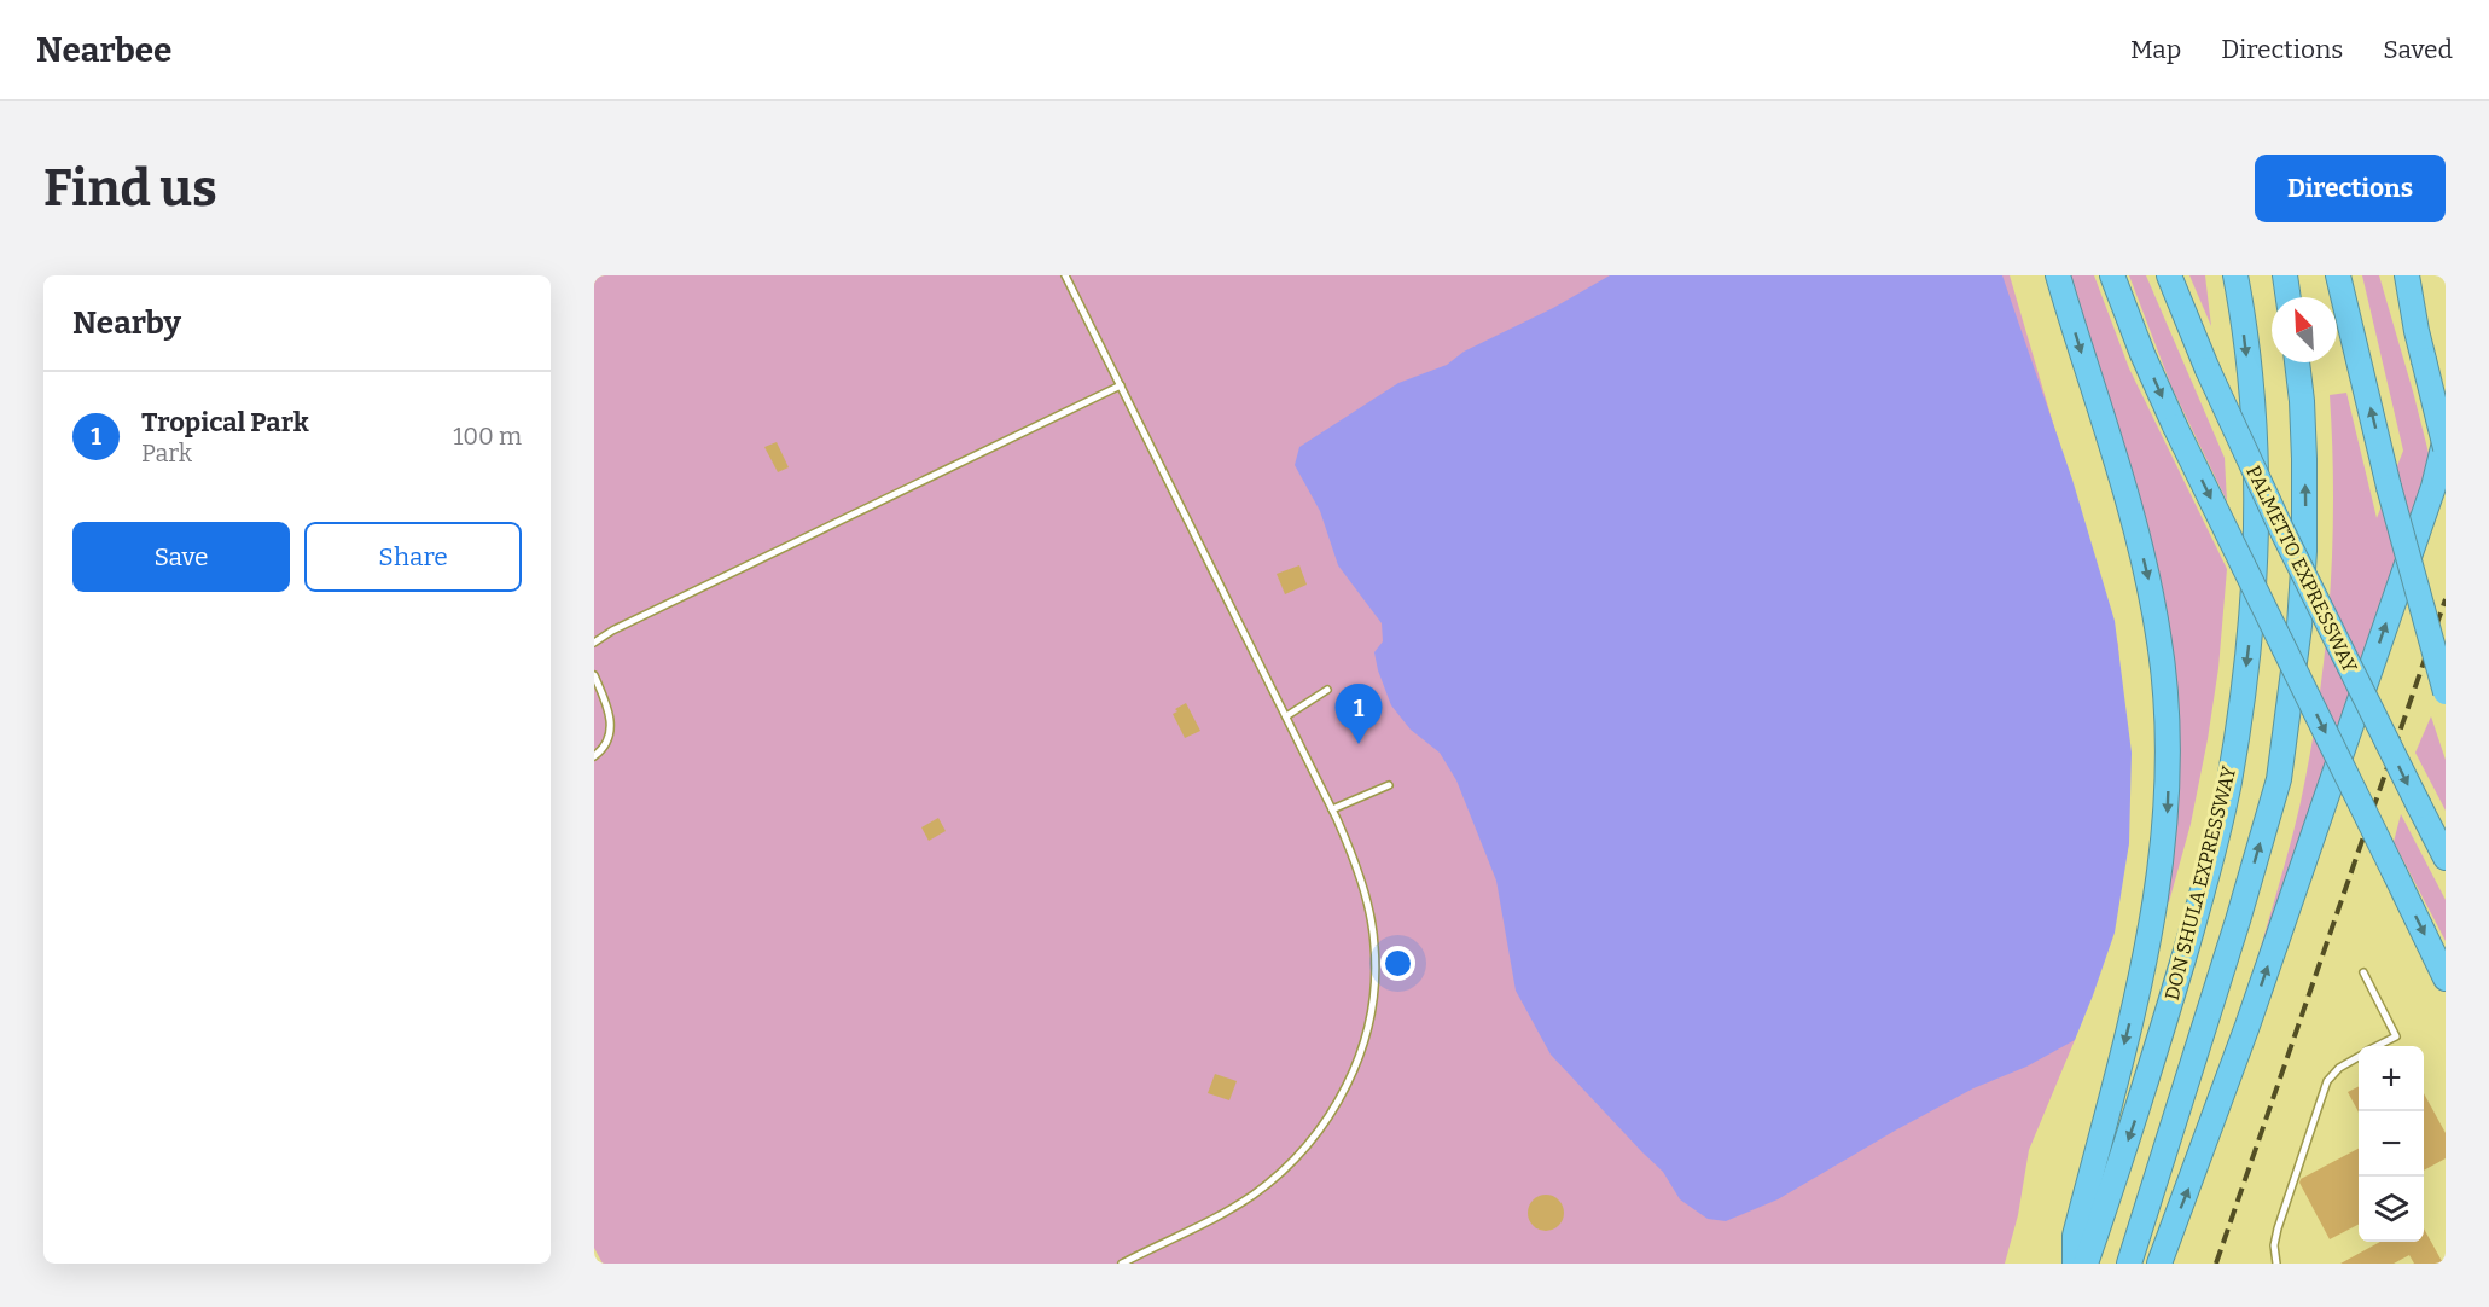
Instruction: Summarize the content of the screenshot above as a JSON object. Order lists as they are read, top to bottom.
{
  "streets": {
    "highway": ["PALMETTO EXPRESSWAY", "DON SHULA EXPRESSWAY"]
  },
  "north": "top left",
  "page": {
    "header": "Nearbee",
    "nav": ["Map", "Directions", "Saved"],
    "buttons": [
      "Directions",
      ["Save", "Share"]
    ],
    "title": "Find us",
    "heading": "Nearby",
    "list": [
      {
        "mark": "1",
        "name": "Tropical Park",
        "note": "Park",
        "value": "100 m"
      }
    ],
    "pins": "1",
    "map_buttons": ["+", "−"]
  }
}
